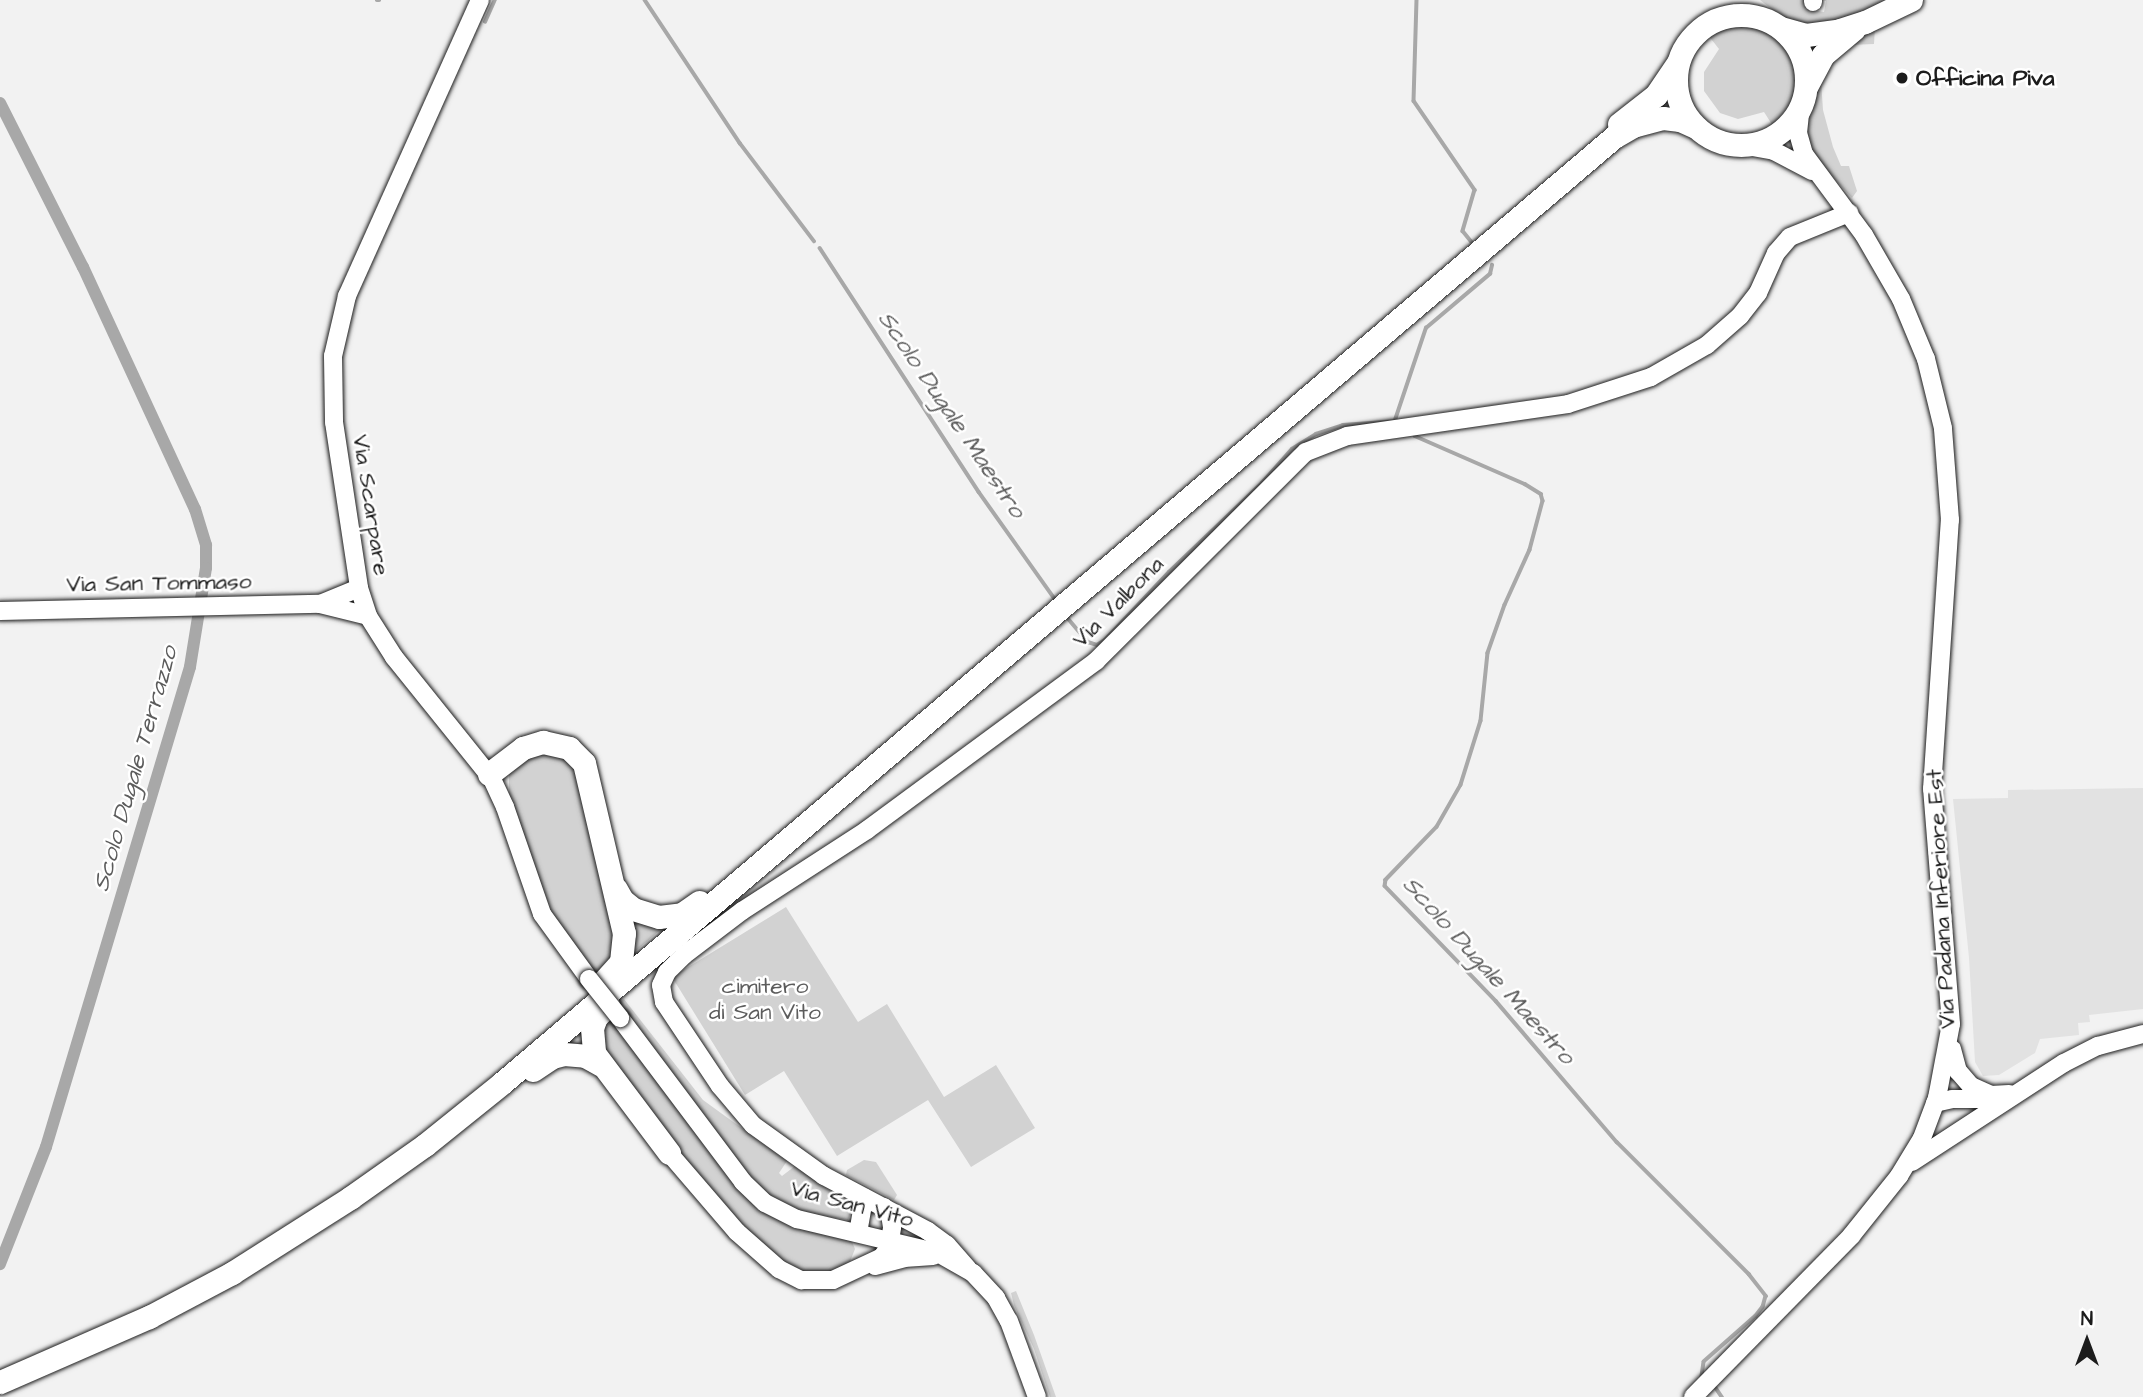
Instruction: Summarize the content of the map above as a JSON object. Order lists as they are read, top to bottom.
{
  "streets": {
    "street": [
      "Via Scarpare",
      "Via San Tommaso",
      "Via Valbona",
      "Via Padana Inferiore Est",
      "Via San Vito"
    ]
  },
  "crossings": [
    ["Via Scarpare", "Via San Tommaso"],
    ["Via Scarpare", "Via San Vito"],
    ["Via Valbona", "Via Padana Inferiore Est"],
    ["Via Valbona", "Via San Vito"]
  ],
  "water": ["Scolo Dugale Maestro", "Scolo Dugale Terrazzo"],
  "parks": ["cimitero di San Vito"],
  "places": ["Officina Piva"],
  "north": "top"
}
